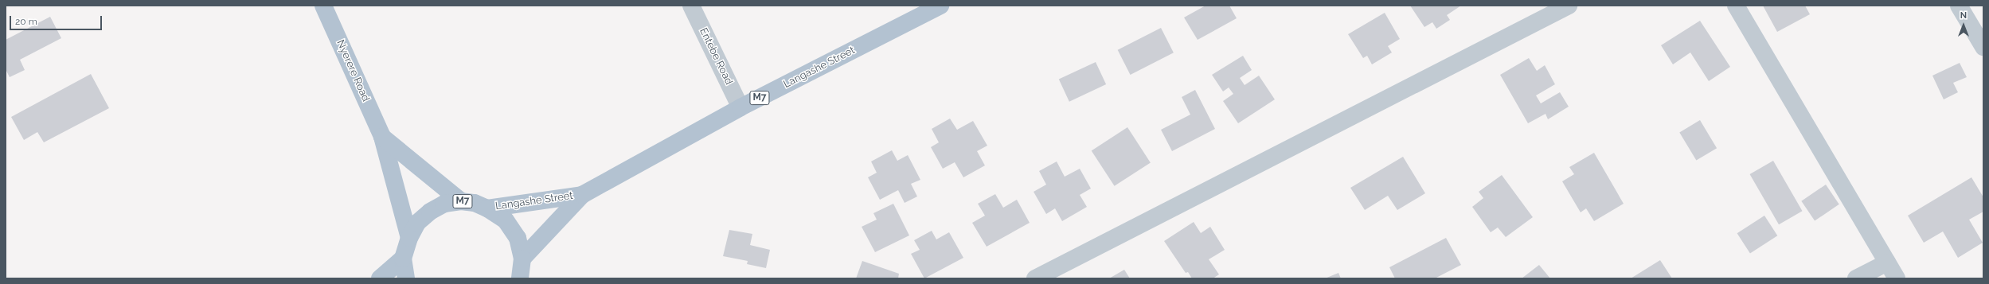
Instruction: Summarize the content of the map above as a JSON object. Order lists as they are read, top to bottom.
{
  "streets": {
    "main road": ["Langashe Street", "Nyerere Road", "M7"],
    "street": ["Entebe Road"]
  },
  "crossings": [
    ["Entebe Road", "Langashe Street"],
    ["Langashe Street", "M7"],
    ["Nyerere Road", "M7"]
  ],
  "scale_bar": "20 m",
  "north": "top"
}
